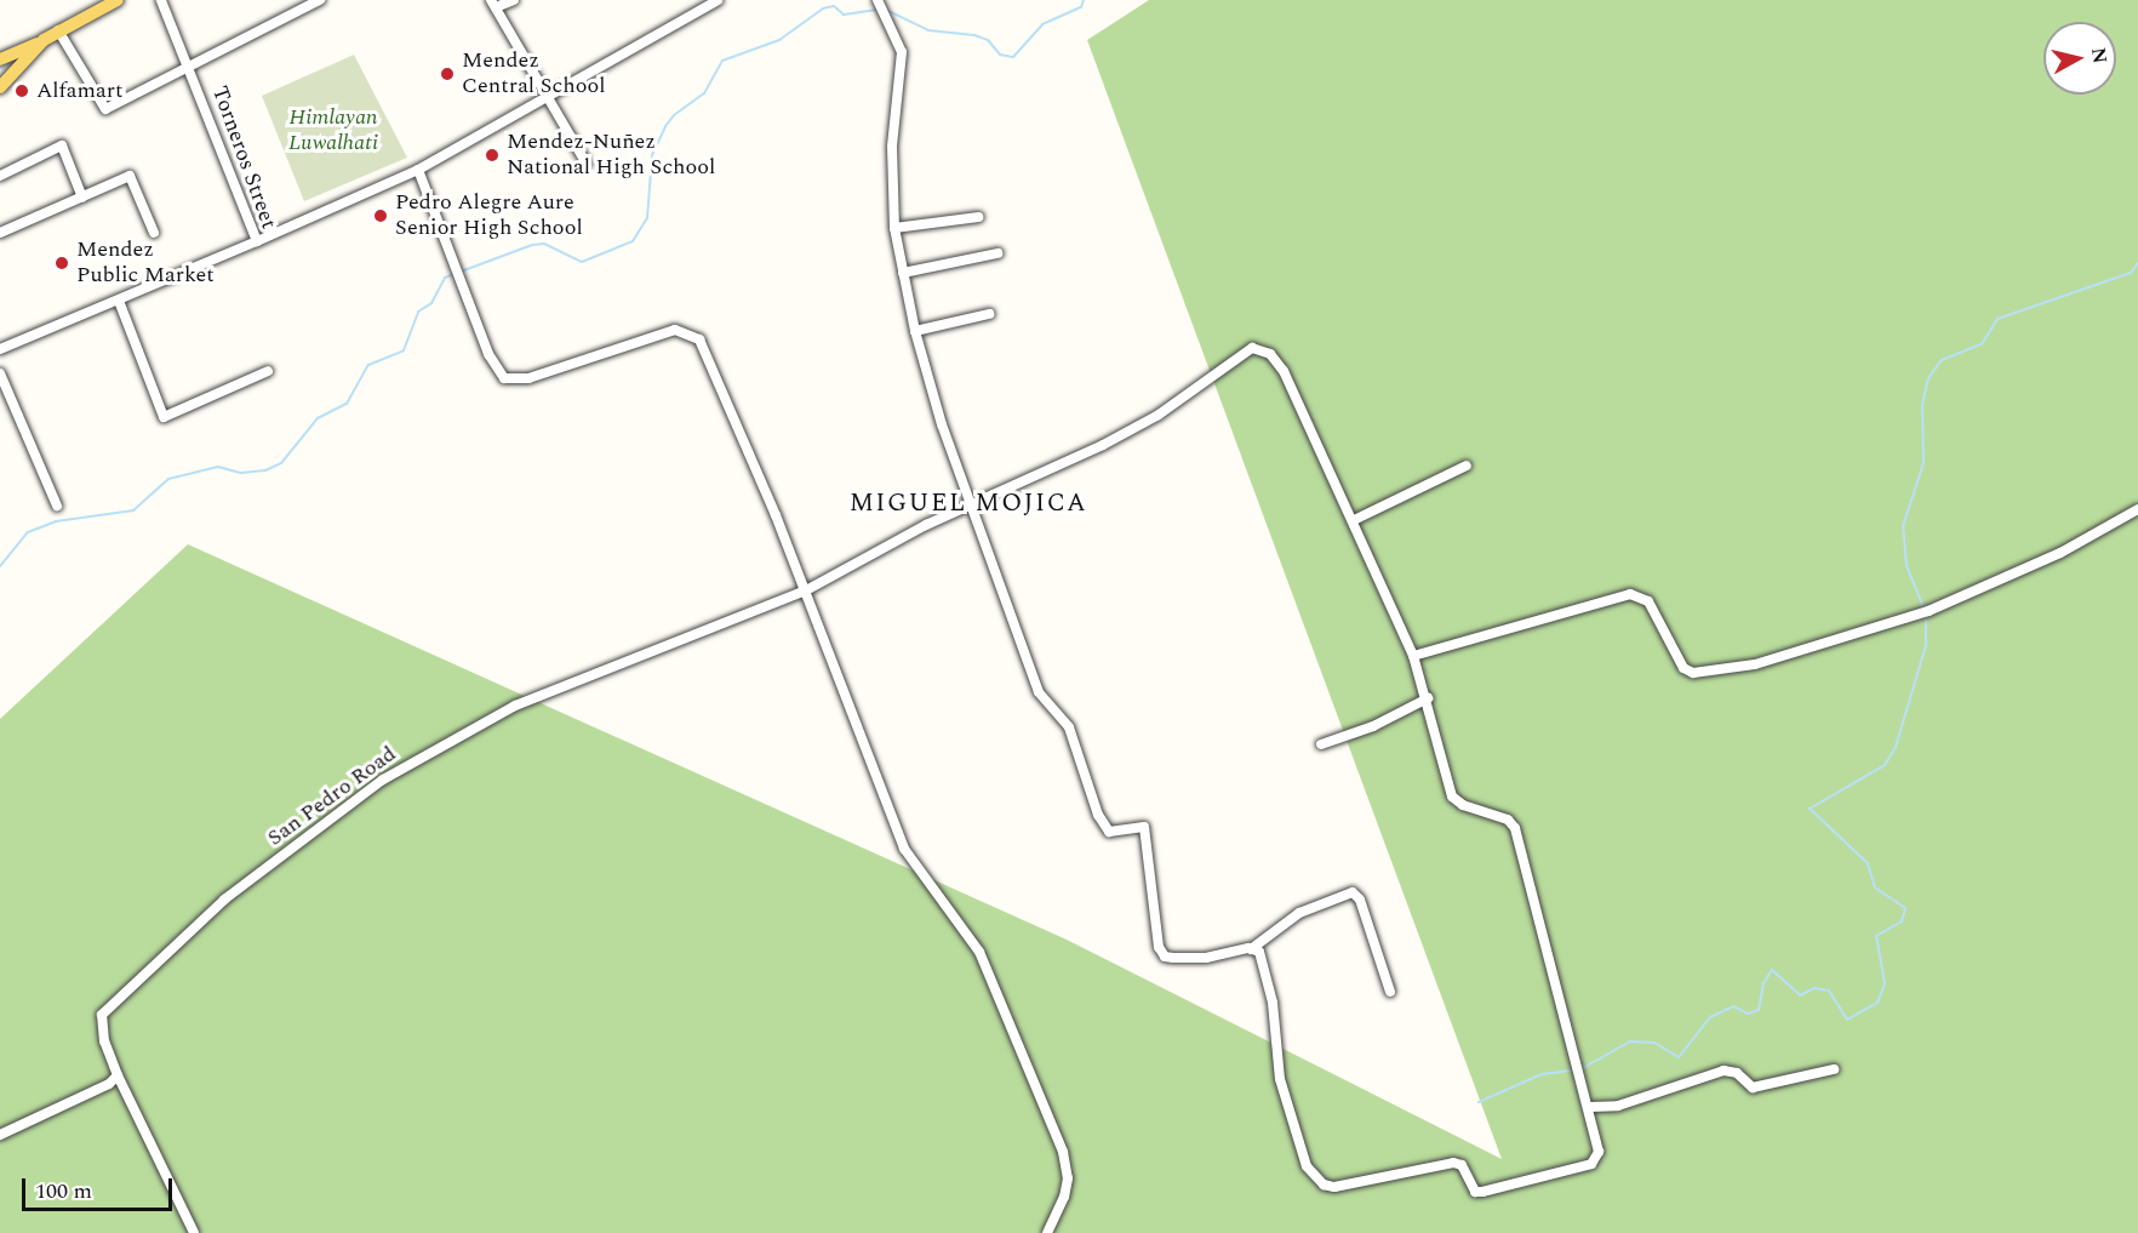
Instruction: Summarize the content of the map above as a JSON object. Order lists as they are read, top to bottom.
{
  "streets": {
    "street": ["Torneros Street", "San Pedro Road"]
  },
  "districts": ["MIGUEL MOJICA"],
  "parks": ["Himlayan Luwalhati"],
  "places": [
    "Mendez Central School",
    "Alfamart",
    "Mendez-Nuñez National High School",
    "Pedro Alegre Aure Senior High School",
    "Mendez Public Market"
  ],
  "scale_bar": "100 m",
  "north": "right"
}
